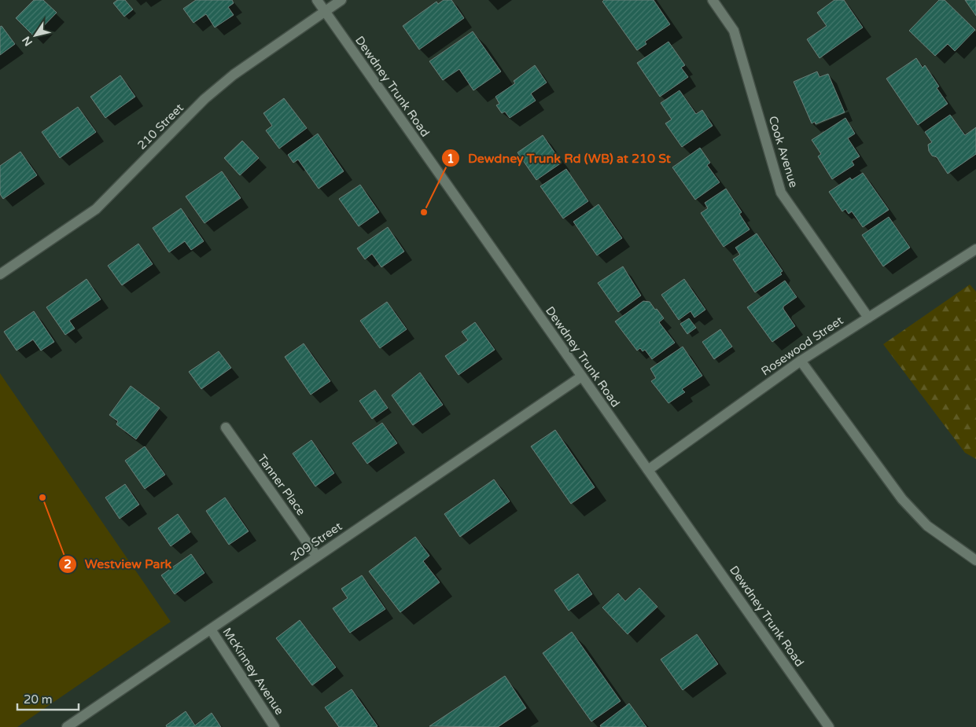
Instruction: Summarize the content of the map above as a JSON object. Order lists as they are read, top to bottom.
{
  "streets": {
    "street": [
      "Dewdney Trunk Road",
      "210 Street",
      "Cook Avenue",
      "Rosewood Street",
      "Tanner Place",
      "209 Street",
      "McKinney Avenue"
    ]
  },
  "crossings": [
    ["Dewdney Trunk Road", "210 Street"],
    ["Dewdney Trunk Road", "Rosewood Street"],
    ["Dewdney Trunk Road", "209 Street"],
    ["Cook Avenue", "Rosewood Street"],
    ["Tanner Place", "209 Street"],
    ["209 Street", "McKinney Avenue"]
  ],
  "places": ["Dewdney Trunk Rd (WB) at 210 St", "Westview Park"],
  "scale_bar": "20 m",
  "north": "bottom left"
}
